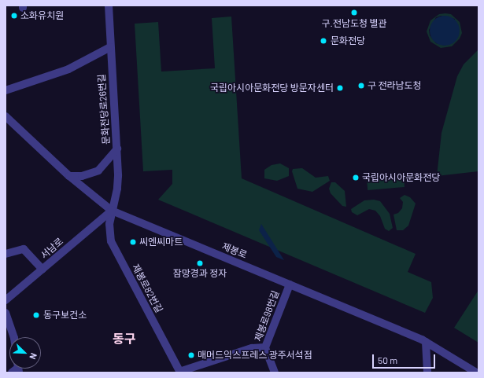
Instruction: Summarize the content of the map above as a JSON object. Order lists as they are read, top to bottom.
{
  "streets": {
    "street": [
      "문화전당로26번길",
      "서남로",
      "제봉로",
      "제봉로82번길",
      "제봉로98번길"
    ]
  },
  "crossings": [
    ["문화전당로26번길", "서남로"],
    ["문화전당로26번길", "제봉로"],
    ["문화전당로26번길", "제봉로82번길"],
    ["서남로", "제봉로"],
    ["서남로", "제봉로82번길"],
    ["제봉로", "제봉로82번길"],
    ["제봉로", "제봉로98번길"],
    ["제봉로82번길", "제봉로98번길"]
  ],
  "districts": ["동구"],
  "places": [
    "구.전남도청 별관",
    "소화유치원",
    "문화전당",
    "구 전라남도청",
    "국립아시아문화전당 방문자센터",
    "국립아시아문화전당",
    "씨엔씨마트",
    "잠망경과 정자",
    "동구보건소",
    "매머드익스프레스 광주서석점"
  ],
  "scale_bar": "50 m",
  "north": "bottom right"
}
